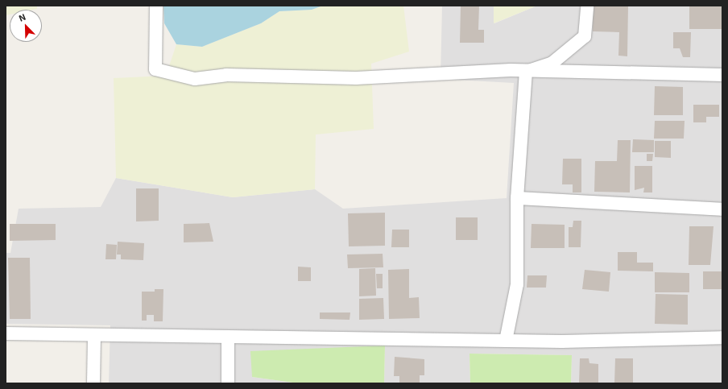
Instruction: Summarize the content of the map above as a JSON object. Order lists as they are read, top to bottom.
{
  "north": "top left"
}
